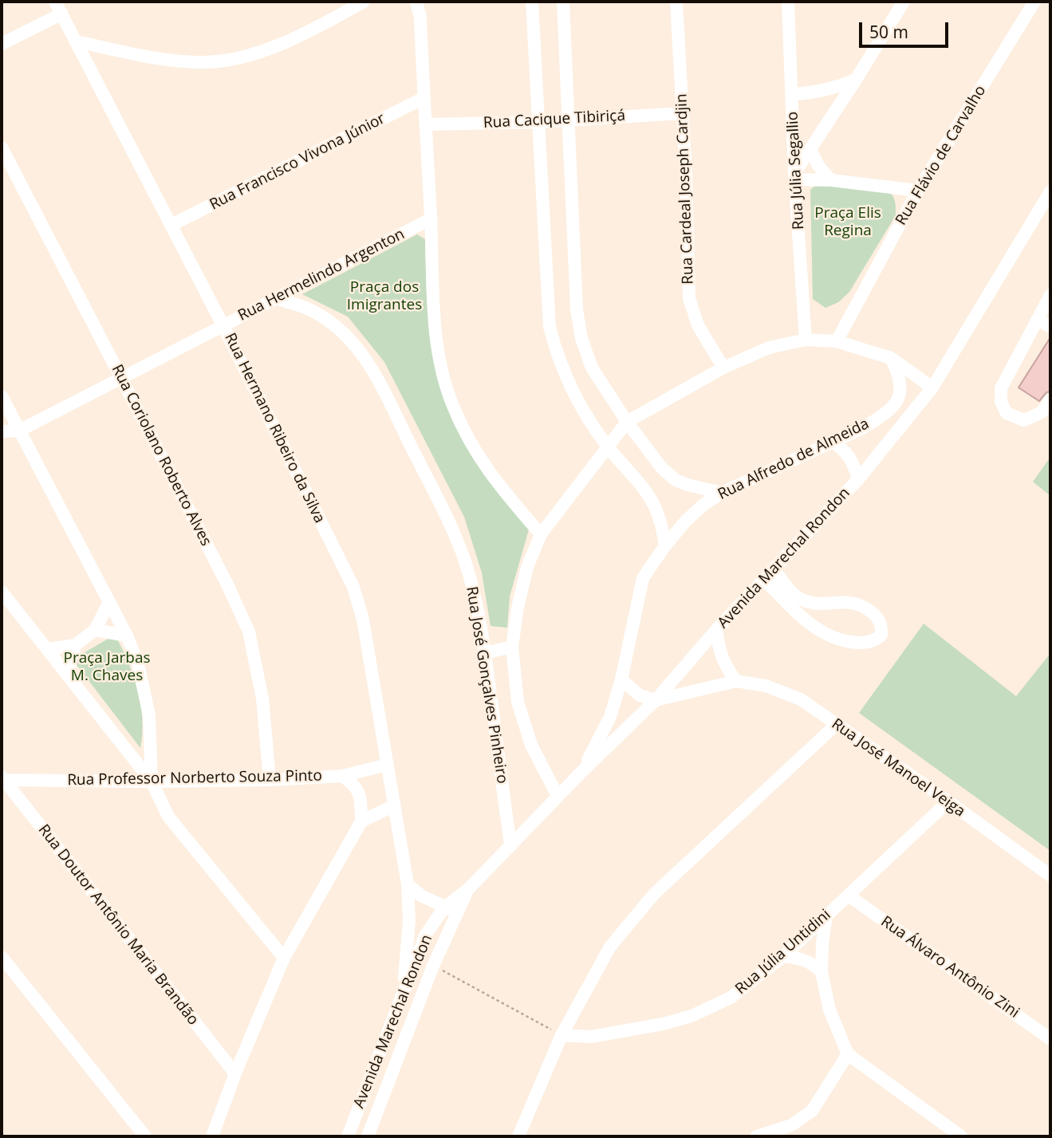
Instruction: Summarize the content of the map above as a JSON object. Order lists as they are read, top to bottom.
{
  "streets": {
    "street": [
      "Rua Cacique Tibiriçá",
      "Rua Flávio de Carvalho",
      "Rua Francisco Vivona Júnior",
      "Rua Júlia Segallio",
      "Rua Cardeal Joseph Cardjin",
      "Rua Hermelindo Argenton",
      "Rua Hermano Ribeiro da Silva",
      "Rua Coriolano Roberto Alves",
      "Rua Alfredo de Almeida",
      "Avenida Marechal Rondon",
      "Rua José Gonçalves Pinheiro",
      "Rua José Manoel Veiga",
      "Rua Professor Norberto Souza Pinto",
      "Rua Doutor Antônio Maria Brandão",
      "Rua Júlia Untidini",
      "Rua Álvaro Antônio Zini"
    ]
  },
  "crossings": [
    ["Rua Cacique Tibiriçá", "Rua Cardeal Joseph Cardjin"],
    ["Rua Francisco Vivona Júnior", "Rua Hermano Ribeiro da Silva"],
    ["Rua Hermelindo Argenton", "Rua Hermano Ribeiro da Silva"],
    ["Rua Hermelindo Argenton", "Rua Coriolano Roberto Alves"],
    ["Rua Hermelindo Argenton", "Rua José Gonçalves Pinheiro"],
    ["Rua Hermano Ribeiro da Silva", "Avenida Marechal Rondon"],
    ["Rua Hermano Ribeiro da Silva", "Rua Professor Norberto Souza Pinto"],
    ["Rua Coriolano Roberto Alves", "Rua Professor Norberto Souza Pinto"],
    ["Rua Alfredo de Almeida", "Avenida Marechal Rondon"],
    ["Avenida Marechal Rondon", "Rua José Gonçalves Pinheiro"],
    ["Avenida Marechal Rondon", "Rua José Manoel Veiga"],
    ["Rua José Manoel Veiga", "Rua Júlia Untidini"],
    ["Rua Professor Norberto Souza Pinto", "Rua Doutor Antônio Maria Brandão"],
    ["Rua Júlia Untidini", "Rua Álvaro Antônio Zini"]
  ],
  "parks": ["Praça Elis Regina", "Praça dos Imigrantes", "Praça Jarbas M. Chaves"],
  "scale_bar": "50 m"
}
